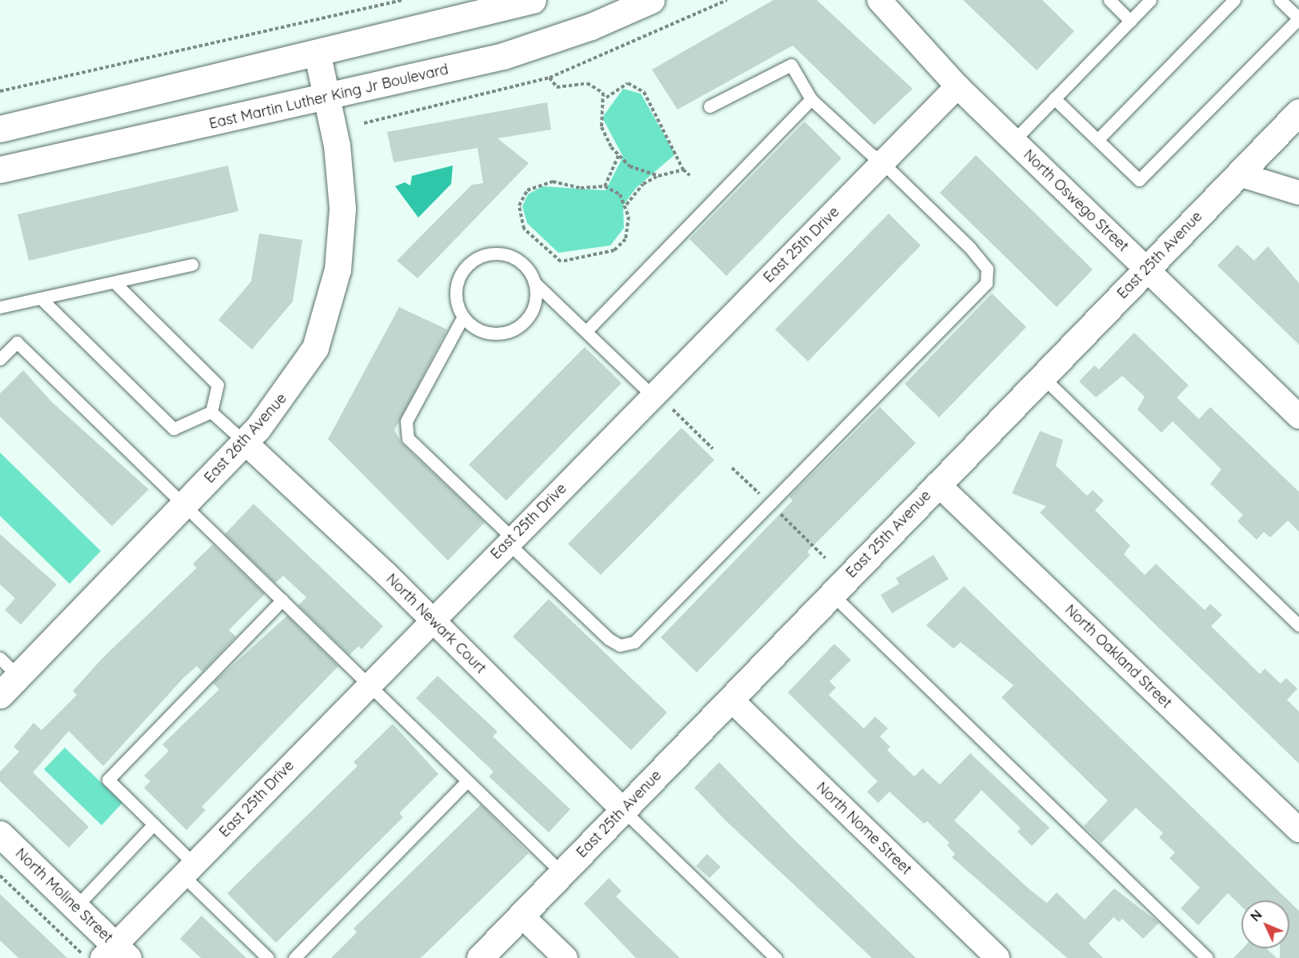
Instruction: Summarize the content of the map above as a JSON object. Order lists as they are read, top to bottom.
{
  "streets": {
    "street": [
      "East Martin Luther King Jr Boulevard",
      "North Oswego Street",
      "East 25th Drive",
      "East 25th Avenue",
      "East 26th Avenue",
      "North Newark Court",
      "North Oakland Street",
      "North Nome Street",
      "North Moline Street"
    ]
  },
  "crossings": [
    ["East Martin Luther King Jr Boulevard", "East 26th Avenue"],
    ["North Oswego Street", "East 25th Drive"],
    ["North Oswego Street", "East 25th Avenue"],
    ["East 25th Drive", "North Newark Court"],
    ["East 25th Drive", "North Moline Street"],
    ["East 25th Avenue", "North Newark Court"],
    ["East 25th Avenue", "North Oakland Street"],
    ["East 25th Avenue", "North Nome Street"],
    ["East 26th Avenue", "North Newark Court"]
  ],
  "north": "top left"
}
